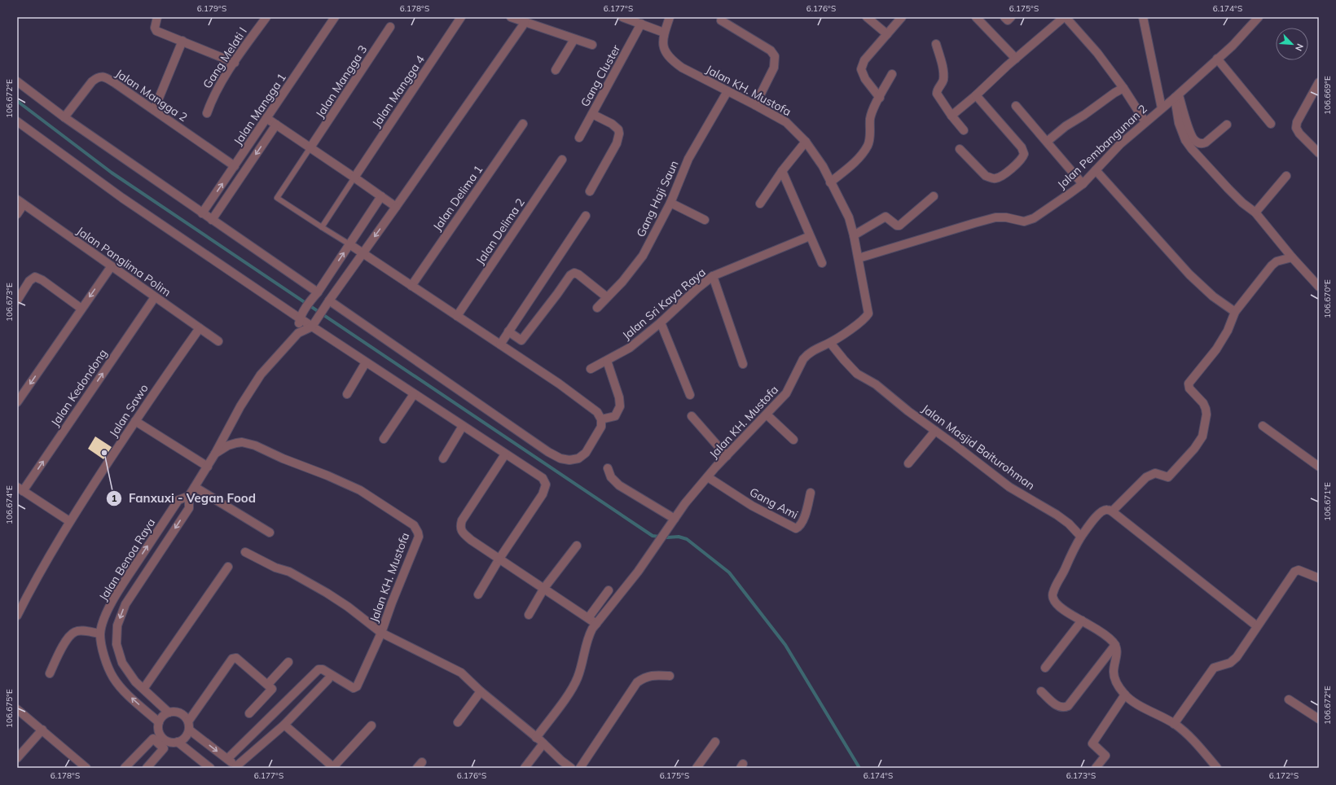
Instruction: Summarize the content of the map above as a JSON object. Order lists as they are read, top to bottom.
{
  "streets": {
    "street": [
      "Gang Melati I",
      "Gang Cluster",
      "Jalan Mangga 3",
      "Jalan KH. Mustofa",
      "Jalan Mangga 4",
      "Jalan Mangga 2",
      "Jalan Mangga 1",
      "Jalan Pembangunan 2",
      "Jalan Delima 1",
      "Gang Haji Saun",
      "Jalan Delima 2",
      "Jalan Panglima Polim",
      "Jalan Sri Kaya Raya",
      "Jalan Kedondong",
      "Jalan Sawo",
      "Jalan Masjid Baiturohman",
      "Gang Ami",
      "Jalan Benoa Raya"
    ]
  },
  "crossings": [
    ["Jalan KH. Mustofa", "Jalan Pembangunan 2"],
    ["Jalan KH. Mustofa", "Gang Haji Saun"],
    ["Jalan KH. Mustofa", "Jalan Masjid Baiturohman"],
    ["Jalan KH. Mustofa", "Gang Ami"],
    ["Jalan Mangga 2", "Jalan Mangga 1"],
    ["Jalan Panglima Polim", "Jalan Kedondong"],
    ["Jalan Panglima Polim", "Jalan Sawo"]
  ],
  "places": ["Fanxuxi - Vegan Food"],
  "north": "bottom right",
  "coordinates": [
    "6.179°S",
    "6.178°S",
    "6.177°S",
    "6.176°S",
    "6.175°S",
    "6.174°S",
    "106.669°E",
    "106.672°E",
    "106.670°E",
    "106.673°E",
    "106.671°E",
    "106.674°E",
    "106.675°E",
    "6.173°S",
    "6.172°S"
  ]
}
